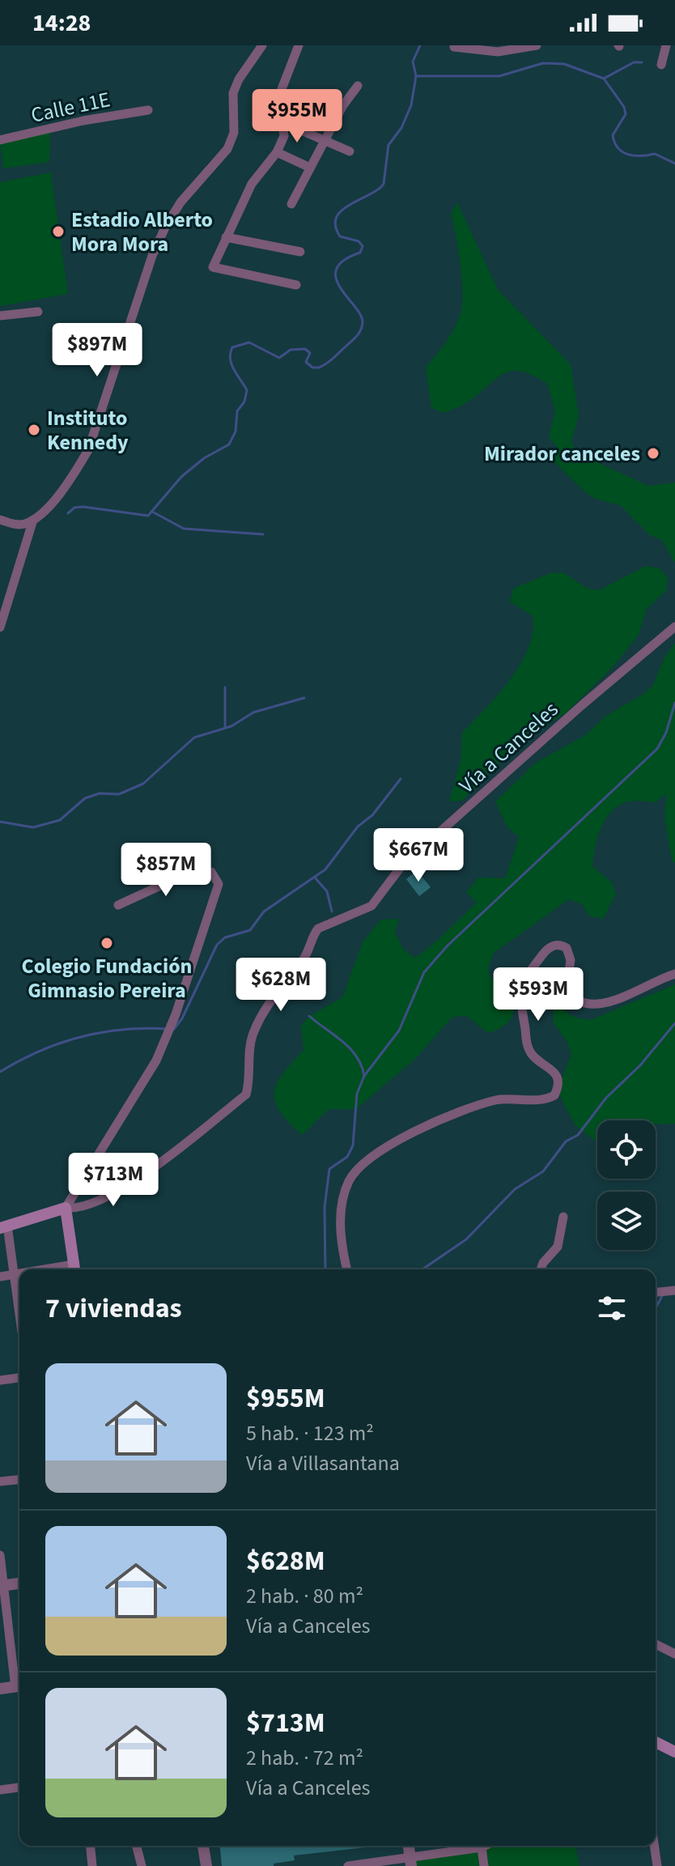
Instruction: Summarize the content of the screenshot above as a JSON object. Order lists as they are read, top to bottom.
{
  "streets": {
    "street": ["Calle 11E", "Vía a Canceles"]
  },
  "places": [
    "Estadio Alberto Mora Mora",
    "Instituto Kennedy",
    "Mirador canceles",
    "Colegio Fundación Gimnasio Pereira"
  ],
  "page": {
    "status": "14:28",
    "price": [
      "$955M",
      "$897M",
      "$667M",
      "$857M",
      "$628M",
      "$593M",
      "$713M"
    ],
    "heading": "7 viviendas",
    "list": [
      {
        "name": "$955M",
        "note": "5 hab. · 123 m² · Vía a Villasantana"
      },
      {
        "name": "$628M",
        "note": "2 hab. · 80 m² · Vía a Canceles"
      },
      {
        "name": "$713M",
        "note": "2 hab. · 72 m² · Vía a Canceles"
      }
    ]
  }
}
